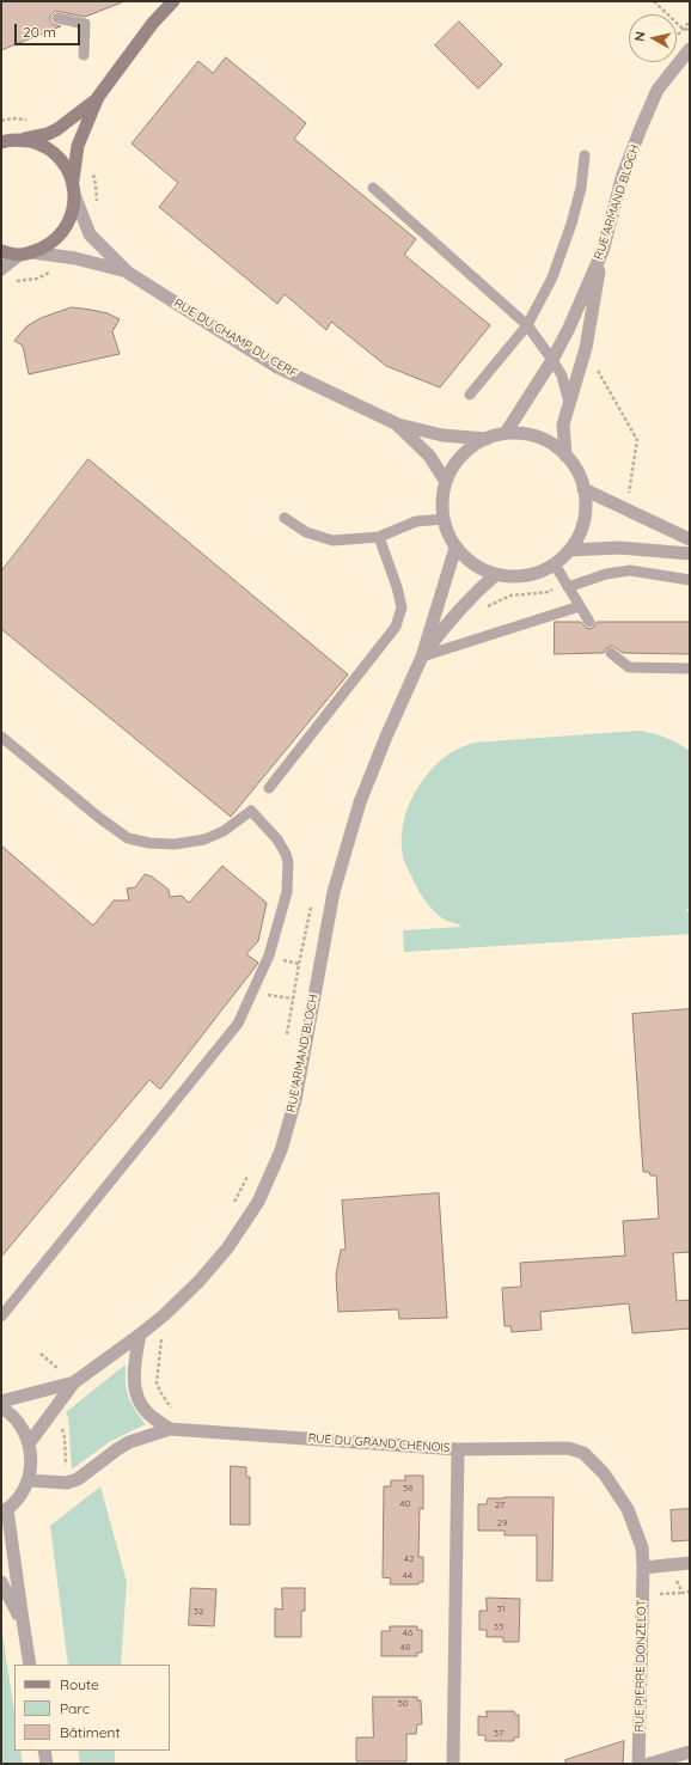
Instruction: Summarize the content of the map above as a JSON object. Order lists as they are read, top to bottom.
{
  "streets": {
    "street": [
      "RUE ARMAND BLOCH",
      "RUE DU CHAMP DU CERF",
      "RUE DU GRAND CHENOIS",
      "RUE PIERRE DONZELOT"
    ]
  },
  "crossings": [
    ["RUE ARMAND BLOCH", "RUE DU CHAMP DU CERF"],
    ["RUE DU GRAND CHENOIS", "RUE PIERRE DONZELOT"]
  ],
  "house_numbers": [
    "38",
    "40",
    "27",
    "29",
    "42",
    "44",
    "31",
    "32",
    "33",
    "46",
    "48",
    "50",
    "37"
  ],
  "legend": ["Route", "Parc", "Bâtiment"],
  "scale_bar": "20 m",
  "north": "left"
}
